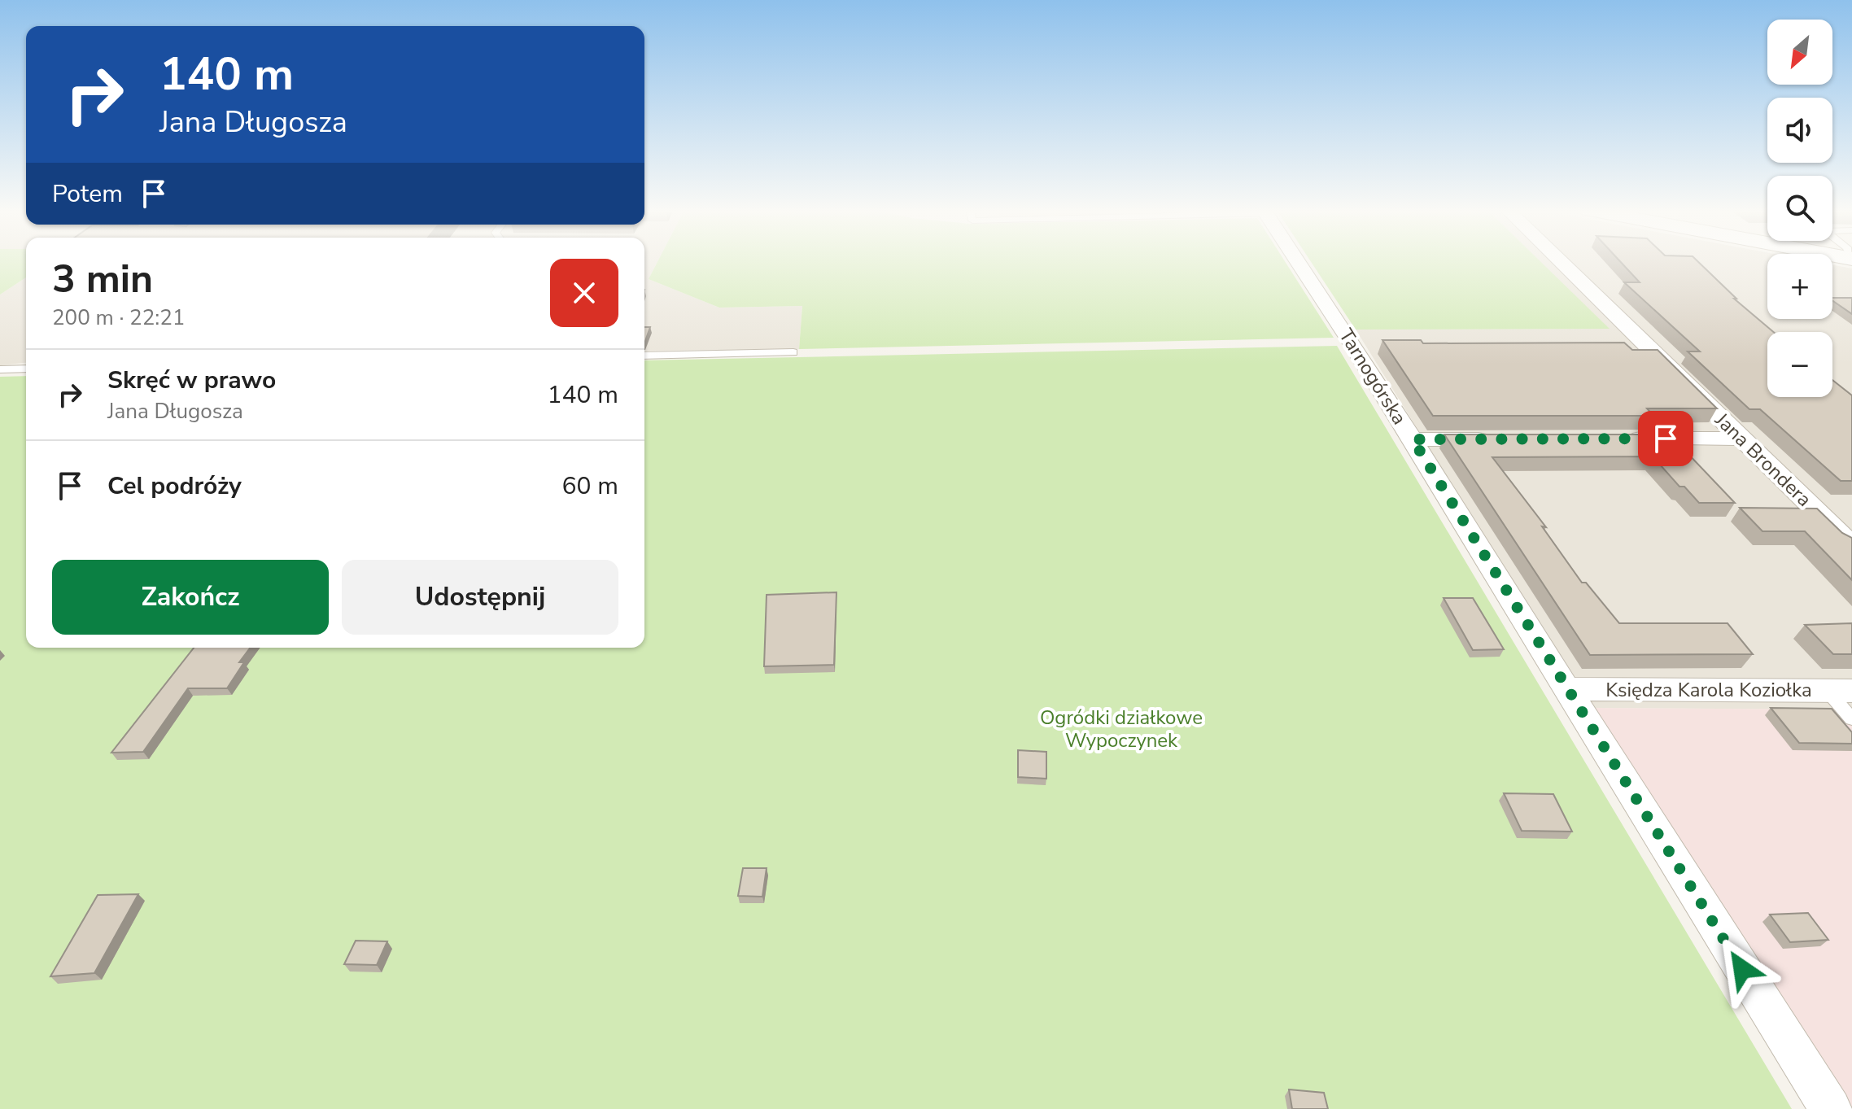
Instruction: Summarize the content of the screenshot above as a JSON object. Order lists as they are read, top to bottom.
{
  "streets": {
    "street": ["Tarnogórska", "Jana Brondera", "Księdza Karola Koziołka"]
  },
  "crossings": [
    ["Tarnogórska", "Księdza Karola Koziołka"]
  ],
  "parks": ["Ogródki działkowe Wypoczynek"],
  "north": "bottom left",
  "page": {
    "map_buttons": ["+", "−"],
    "turn": ["140 m", "Jana Długosza"],
    "then": "Potem",
    "heading": ["3 min", "200 m · 22:21"],
    "list": [
      {
        "name": "Skręć w prawo",
        "note": "Jana Długosza",
        "value": "140 m"
      },
      {
        "name": "Cel podróży",
        "value": "60 m"
      }
    ],
    "buttons": ["Zakończ", "Udostępnij"]
  }
}
